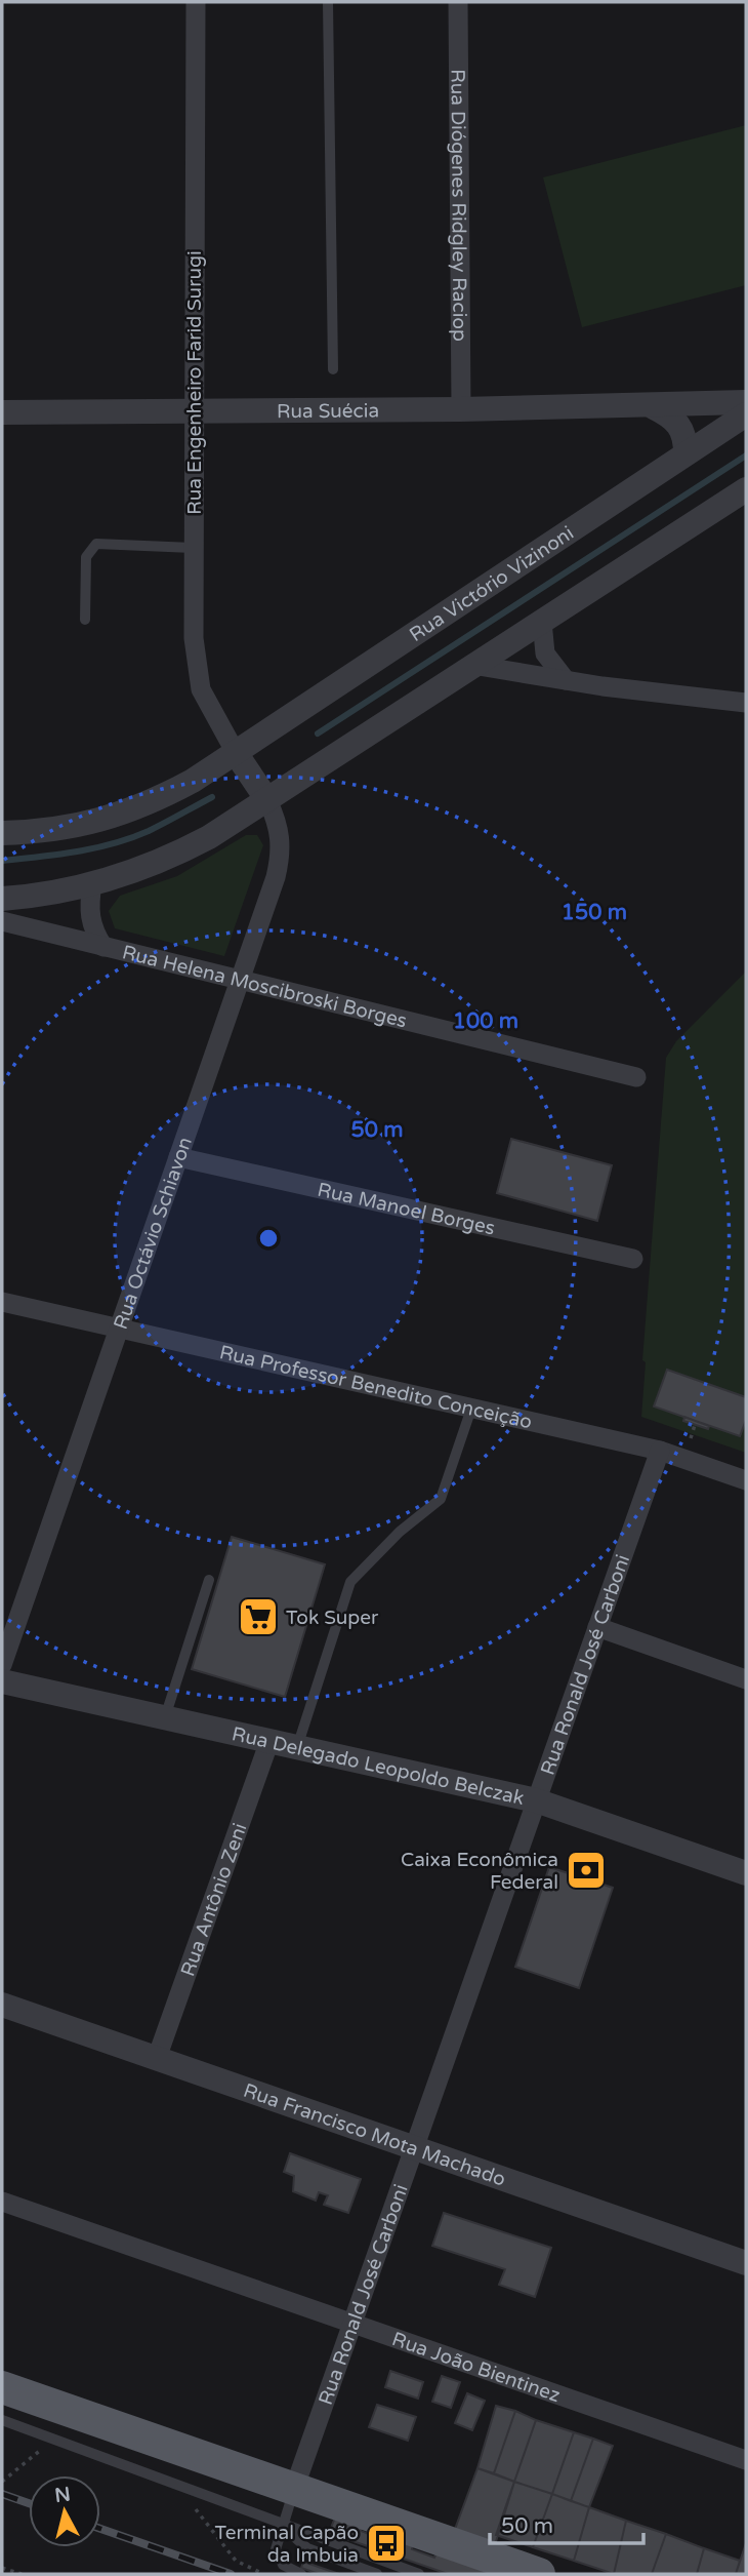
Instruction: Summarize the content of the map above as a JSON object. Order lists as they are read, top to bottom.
{
  "streets": {
    "street": [
      "Rua Diógenes Ridgley Raciop",
      "Rua Engenheiro Farid Surugi",
      "Rua Suécia",
      "Rua Victório Vizinoni",
      "Rua Helena Moscibroski Borges",
      "Rua Manoel Borges",
      "Rua Octávio Schiavon",
      "Rua Professor Benedito Conceição",
      "Rua Ronald José Carboni",
      "Rua Delegado Leopoldo Belczak",
      "Rua Antônio Zeni",
      "Rua Francisco Mota Machado",
      "Rua João Bientinez"
    ]
  },
  "crossings": [
    ["Rua Diógenes Ridgley Raciop", "Rua Suécia"],
    ["Rua Engenheiro Farid Surugi", "Rua Suécia"],
    ["Rua Engenheiro Farid Surugi", "Rua Victório Vizinoni"],
    ["Rua Helena Moscibroski Borges", "Rua Octávio Schiavon"],
    ["Rua Manoel Borges", "Rua Octávio Schiavon"],
    ["Rua Octávio Schiavon", "Rua Professor Benedito Conceição"],
    ["Rua Professor Benedito Conceição", "Rua Ronald José Carboni"],
    ["Rua Ronald José Carboni", "Rua Delegado Leopoldo Belczak"],
    ["Rua Ronald José Carboni", "Rua Francisco Mota Machado"],
    ["Rua Ronald José Carboni", "Rua João Bientinez"],
    ["Rua Delegado Leopoldo Belczak", "Rua Antônio Zeni"],
    ["Rua Antônio Zeni", "Rua Francisco Mota Machado"]
  ],
  "places": {
    "supermarket": ["Tok Super"],
    "bank": ["Caixa Econômica Federal"],
    "bus stop": ["Terminal Capão da Imbuia"]
  },
  "scale_bar": "50 m",
  "north": "top",
  "rings": ["150 m", "100 m", "50 m"]
}
